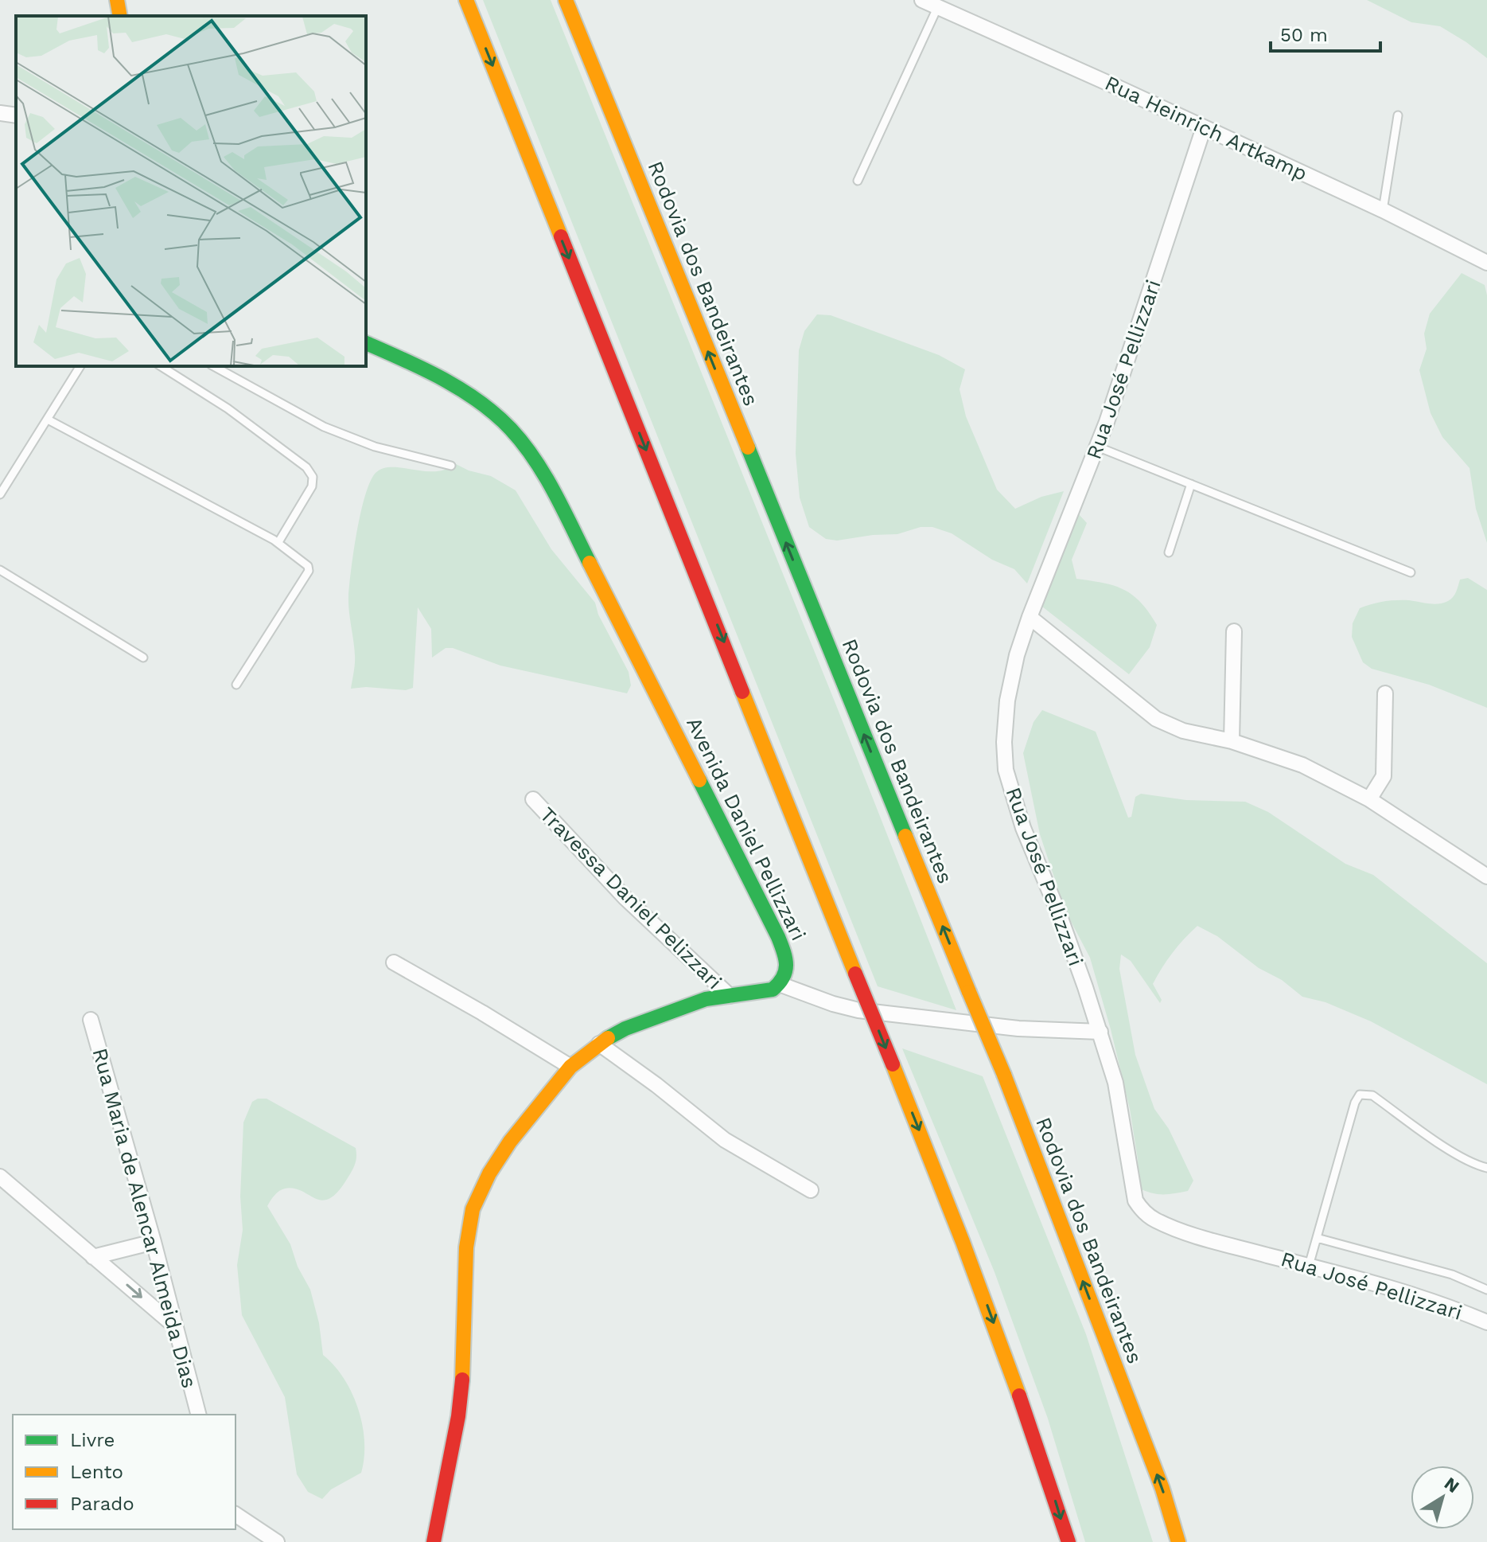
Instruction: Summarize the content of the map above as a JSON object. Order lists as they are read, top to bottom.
{
  "streets": {
    "main road": ["Rodovia dos Bandeirantes", "Avenida Daniel Pellizzari"],
    "street": [
      "Rua Heinrich Artkamp",
      "Rua José Pellizzari",
      "Travessa Daniel Pelizzari",
      "Rua Maria de Alencar Almeida Dias"
    ]
  },
  "crossings": [
    ["Rua Heinrich Artkamp", "Rua José Pellizzari"]
  ],
  "legend": ["Livre", "Lento", "Parado"],
  "scale_bar": "50 m",
  "north": "top right"
}
